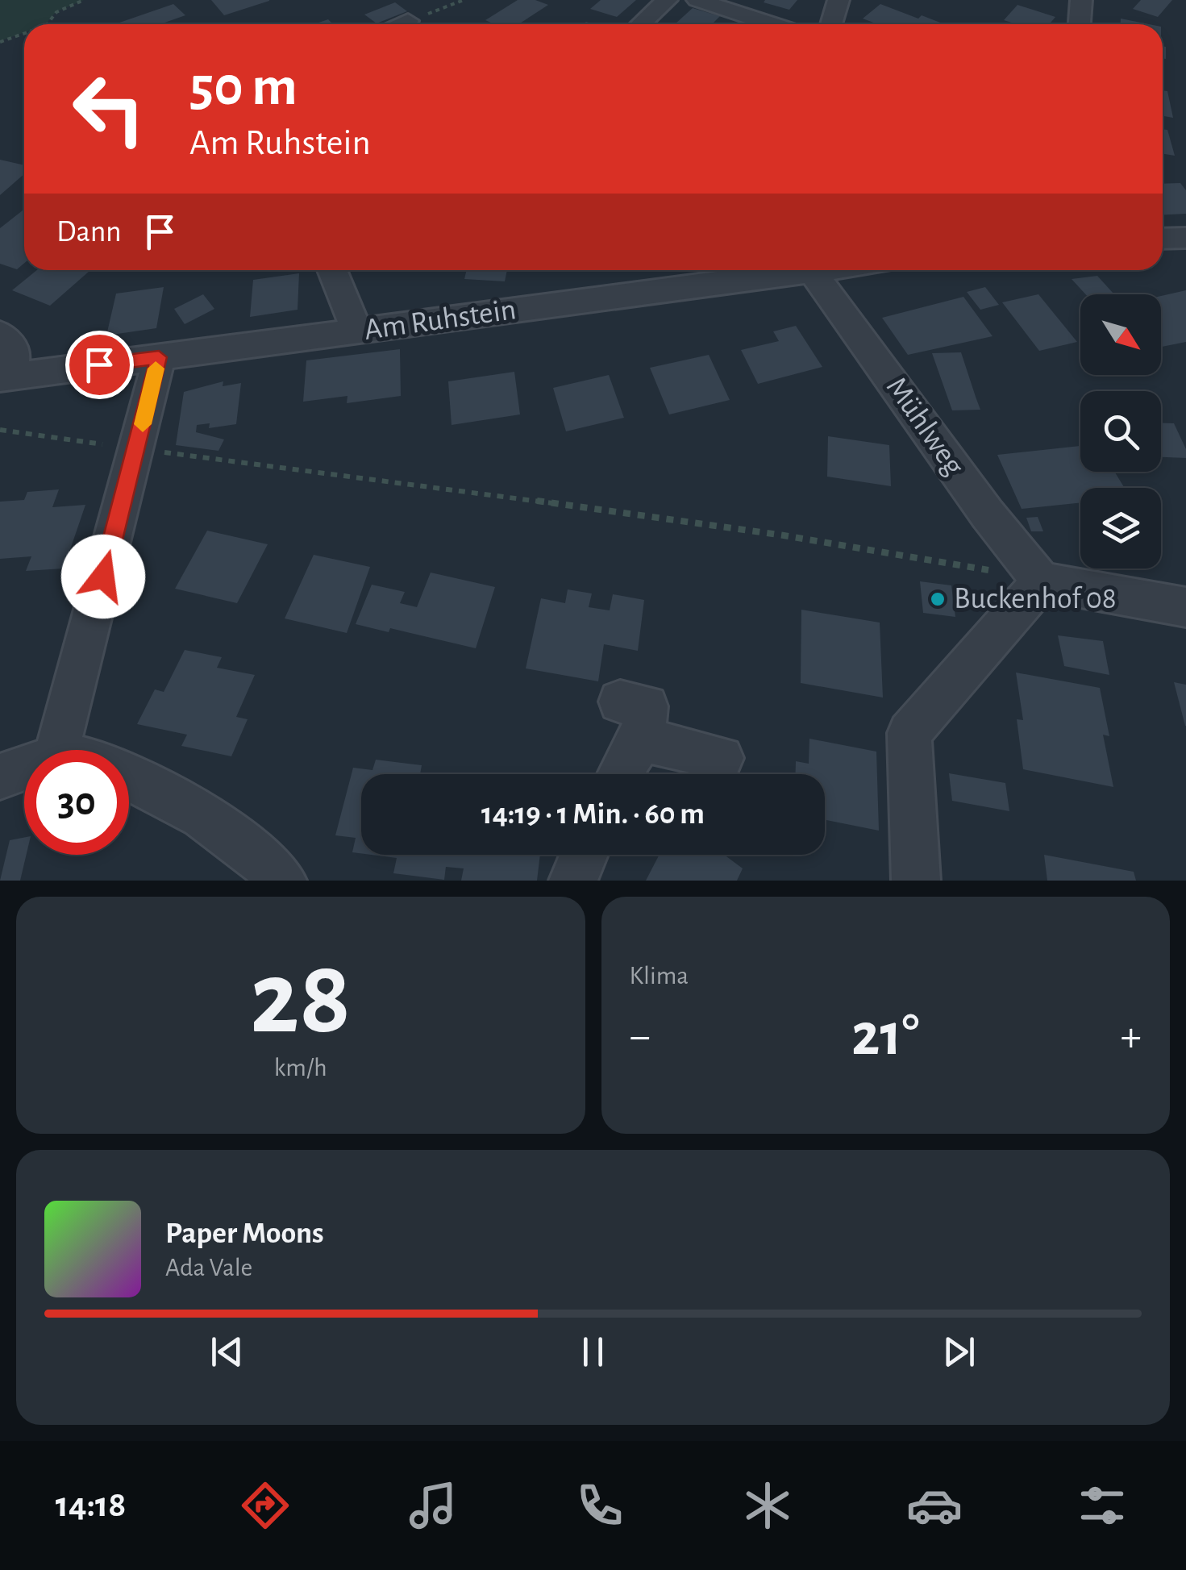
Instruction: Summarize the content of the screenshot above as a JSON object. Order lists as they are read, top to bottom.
{
  "streets": {
    "street": ["Am Ruhstein", "Mühlweg"]
  },
  "places": ["Buckenhof 08"],
  "north": "bottom right",
  "page": {
    "turn": ["50 m", "Am Ruhstein"],
    "then": "Dann",
    "limit": "30",
    "trip": "14:19 · 1 Min. · 60 m",
    "tile": [
      ["28", "km/h"],
      "Klima"
    ],
    "heat": ["−", "21°", "+"],
    "song": ["Paper Moons", "Ada Vale"],
    "tabs": "14:18"
  }
}
